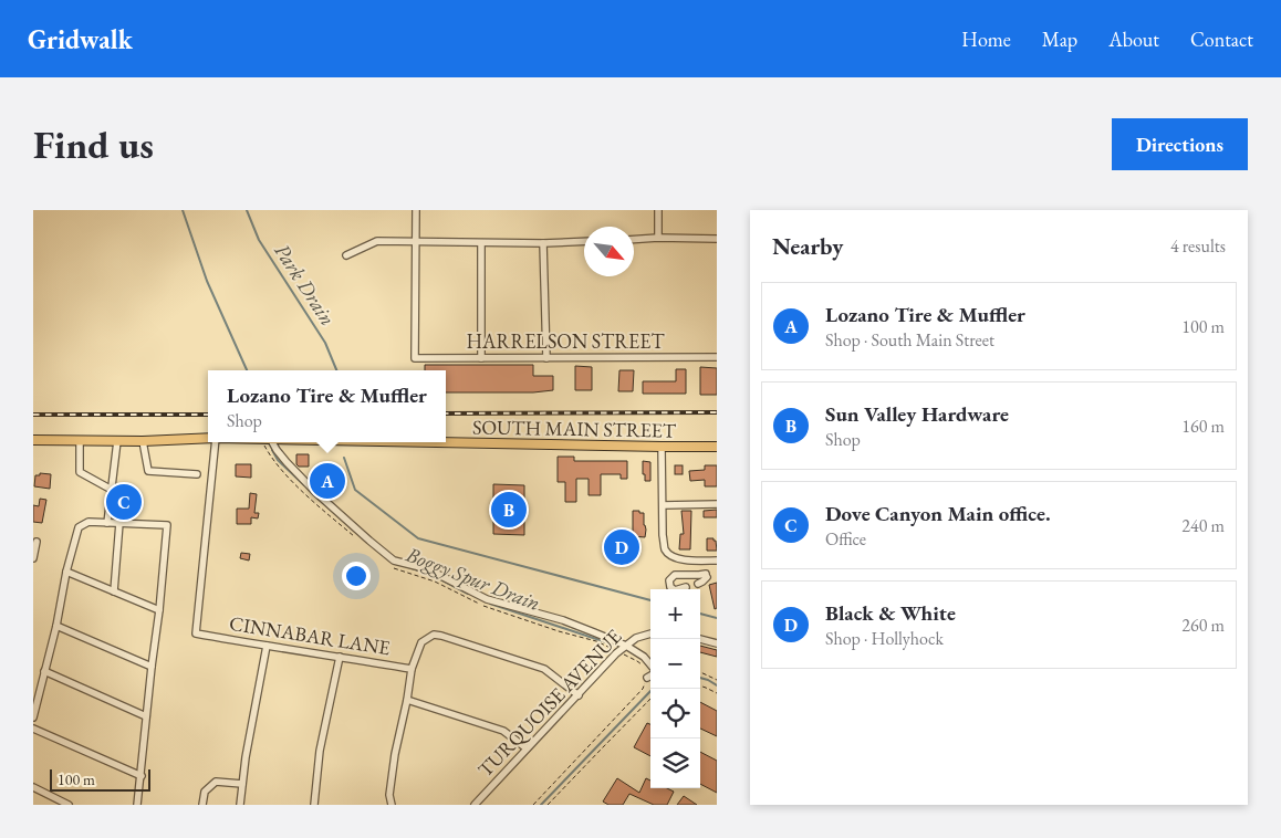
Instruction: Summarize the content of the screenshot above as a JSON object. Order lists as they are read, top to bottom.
{
  "streets": {
    "main road": ["SOUTH MAIN STREET"],
    "street": ["HARRELSON STREET", "CINNABAR LANE", "TURQUOISE AVENUE"]
  },
  "crossings": [
    ["CINNABAR LANE", "TURQUOISE AVENUE"]
  ],
  "water": ["Park Drain", "Boggy Spur Drain"],
  "scale_bar": "100 m",
  "north": "bottom right",
  "page": {
    "header": "Gridwalk",
    "nav": [
      "Home",
      "Map",
      "About",
      "Contact"
    ],
    "buttons": "Directions",
    "title": "Find us",
    "heading": ["Nearby", "4 results"],
    "list": [
      {
        "mark": "A",
        "name": "Lozano Tire & Muffler",
        "note": "Shop · South Main Street",
        "value": "100 m"
      },
      {
        "mark": "B",
        "name": "Sun Valley Hardware",
        "note": "Shop",
        "value": "160 m"
      },
      {
        "mark": "C",
        "name": "Dove Canyon Main office.",
        "note": "Office",
        "value": "240 m"
      },
      {
        "mark": "D",
        "name": "Black & White",
        "note": "Shop · Hollyhock",
        "value": "260 m"
      }
    ],
    "popup": ["Lozano Tire & Muffler", "Shop"],
    "pins": [
      "A",
      "C",
      "B",
      "D"
    ],
    "map_buttons": ["+", "−"],
    "scale": "100 m"
  }
}
